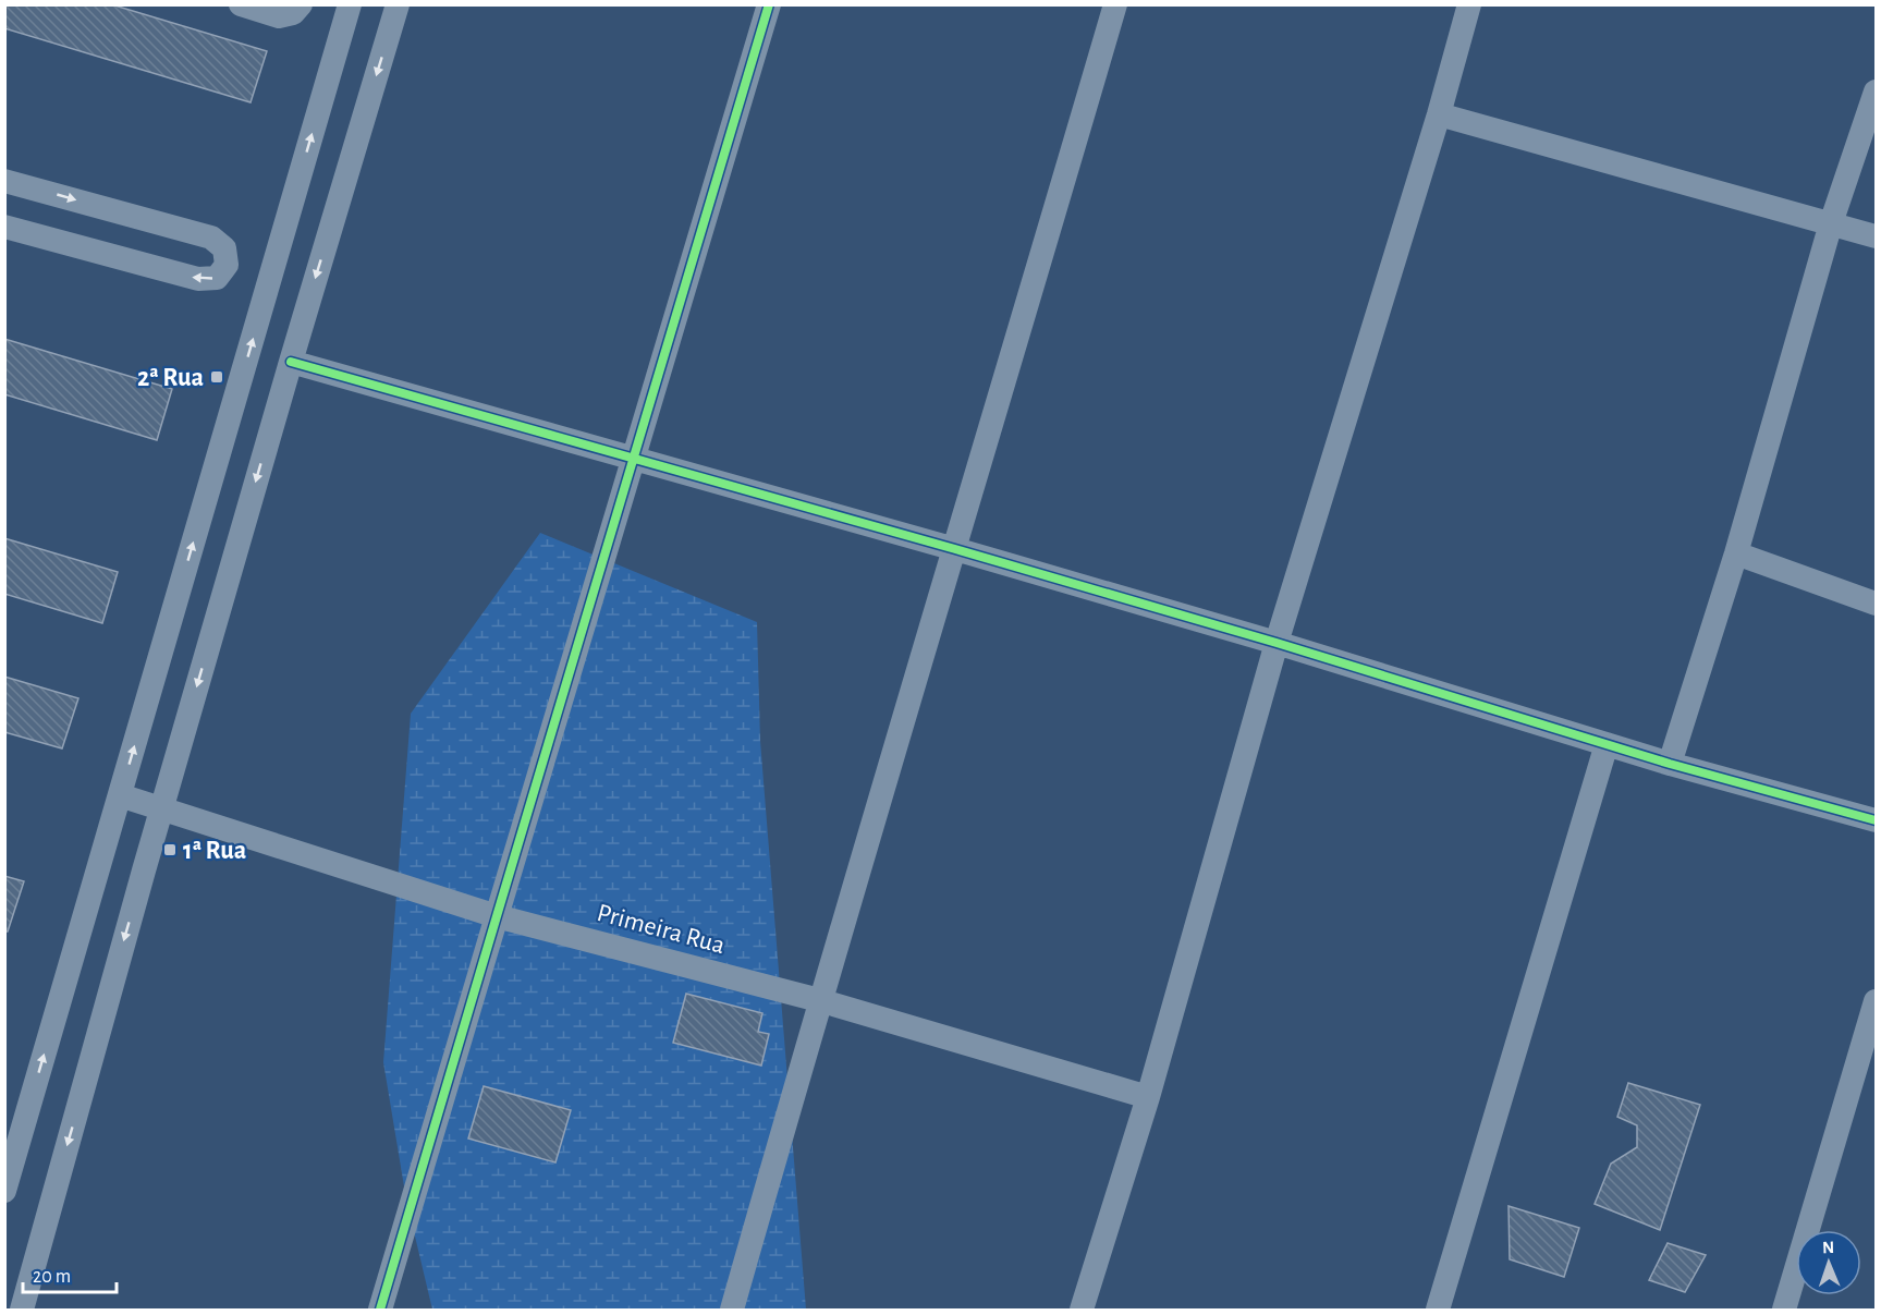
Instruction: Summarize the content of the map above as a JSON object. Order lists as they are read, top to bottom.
{
  "streets": {
    "street": ["Primeira Rua"]
  },
  "places": {
    "transit": ["2ª Rua", "1ª Rua"]
  },
  "scale_bar": "20 m",
  "north": "top"
}
